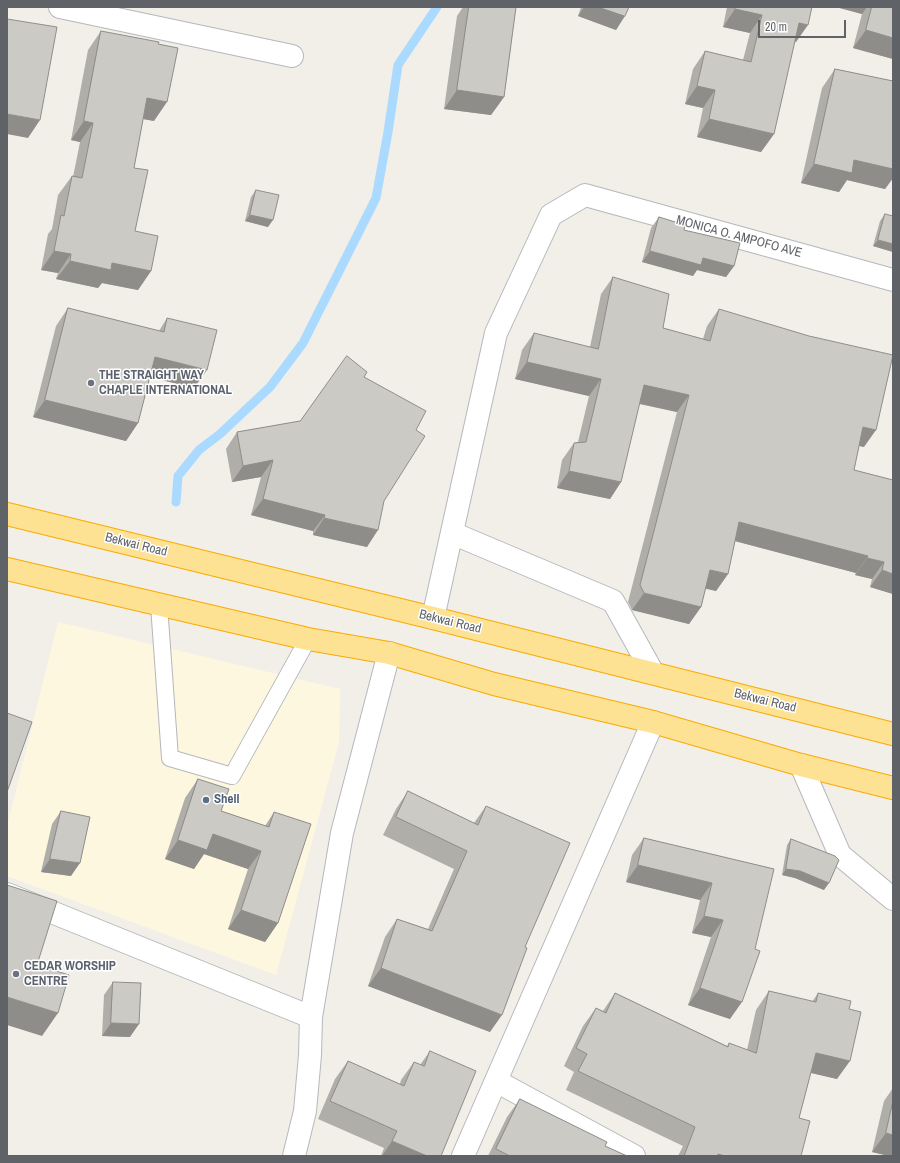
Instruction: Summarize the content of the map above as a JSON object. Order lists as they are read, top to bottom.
{
  "streets": {
    "highway": ["Bekwai Road"],
    "street": ["MONICA O. AMPOFO AVE"]
  },
  "places": ["THE STRAIGHT WAY CHAPLE INTERNATIONAL", "Shell", "CEDAR WORSHIP CENTRE"],
  "scale_bar": "20 m"
}
